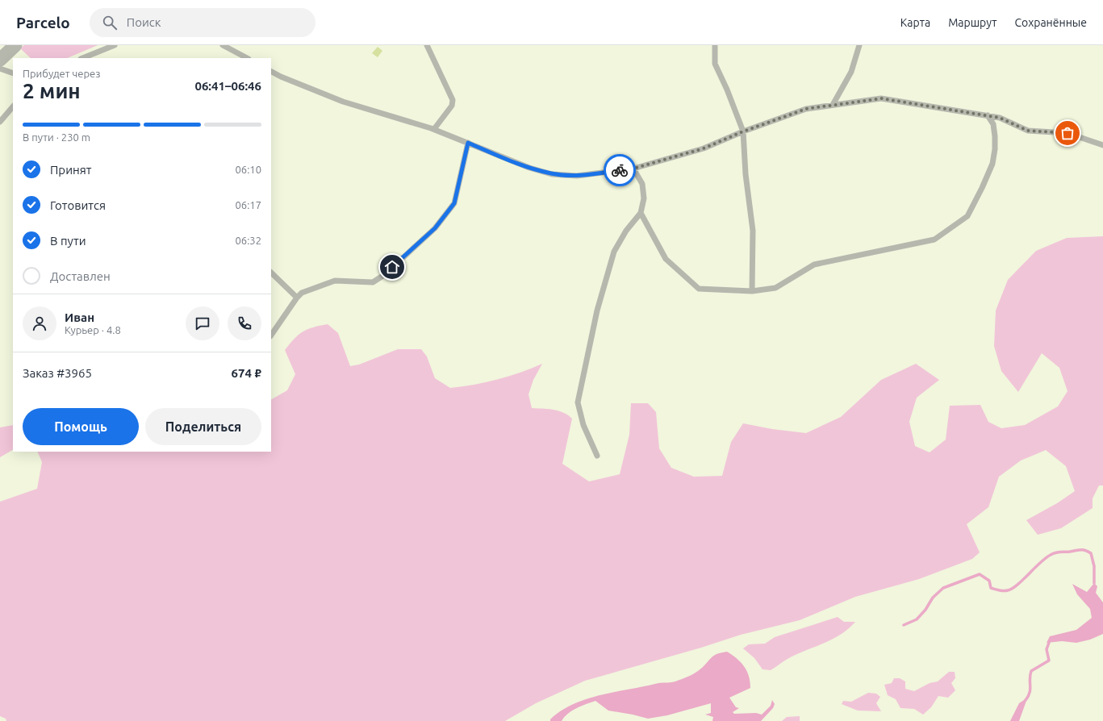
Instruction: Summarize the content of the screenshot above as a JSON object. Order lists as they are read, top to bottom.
{
  "page": {
    "header": "Parcelo",
    "search": "Поиск",
    "nav": ["Карта", "Маршрут", "Сохранённые"],
    "heading": ["2 мин", "Прибудет через", "06:41–06:46"],
    "panel": [
      "Иван",
      "Курьер · 4.8",
      "Заказ #3965",
      "674 ₽"
    ],
    "bar": "В пути · 230 m",
    "list": [
      ["Принят", "06:10"],
      ["Готовится", "06:17"],
      ["В пути", "06:32"],
      "Доставлен"
    ],
    "buttons": ["Помощь", "Поделиться"]
  }
}
